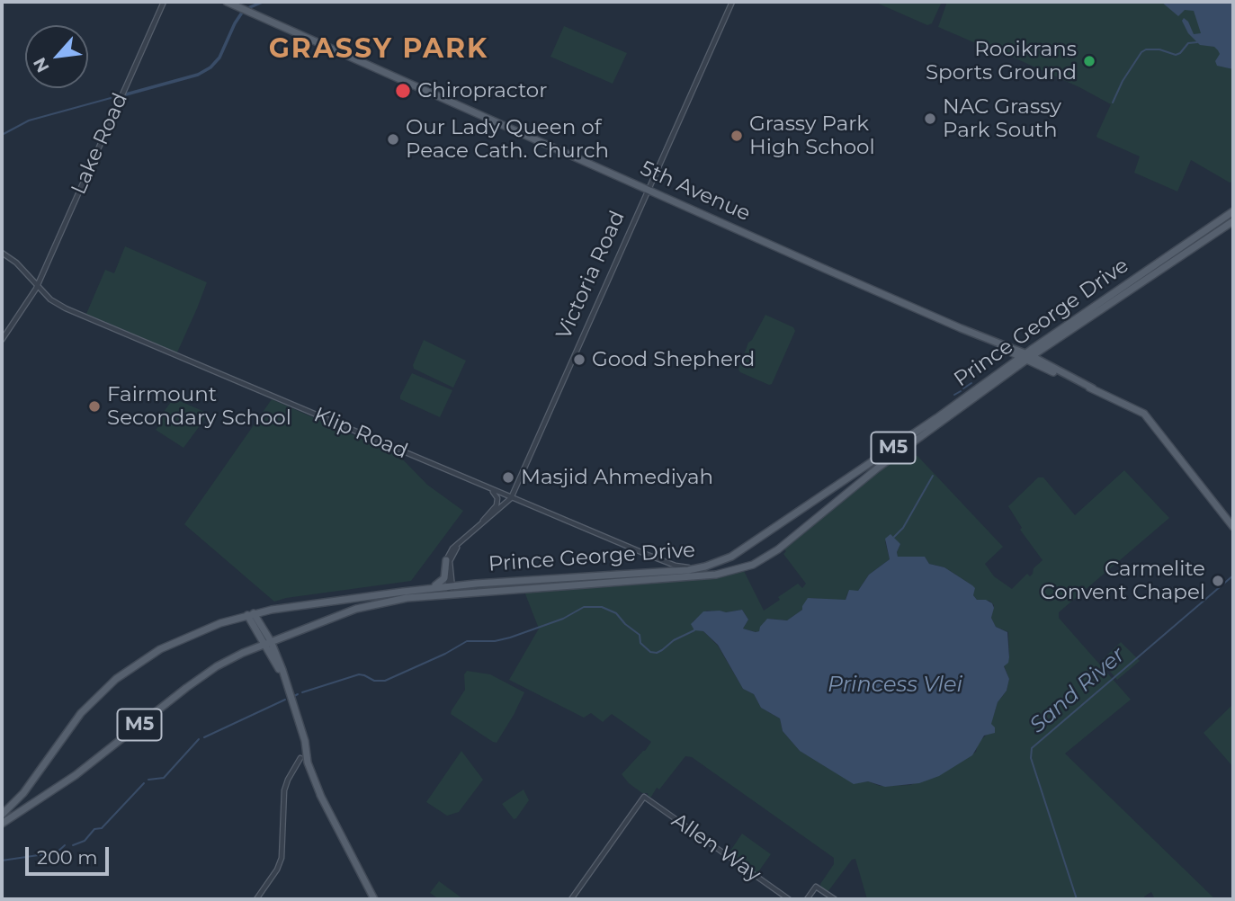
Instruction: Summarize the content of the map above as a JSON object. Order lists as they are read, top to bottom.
{
  "streets": {
    "main road": ["5th Avenue", "Prince George Drive", "M5"],
    "street": [
      "Lake Road",
      "Victoria Road",
      "Klip Road",
      "Allen Way"
    ]
  },
  "crossings": [
    ["Lake Road", "Klip Road"],
    ["5th Avenue", "Victoria Road"],
    ["5th Avenue", "Prince George Drive"],
    ["Victoria Road", "Klip Road"],
    ["Prince George Drive", "Klip Road"]
  ],
  "districts": ["GRASSY PARK"],
  "water": ["Princess Vlei", "Sand River"],
  "places": [
    "Rooikrans Sports Ground",
    "Chiropractor",
    "NAC Grassy Park South",
    "Grassy Park High School",
    "Our Lady Queen of Peace Cath. Church",
    "Good Shepherd",
    "Fairmount Secondary School",
    "Masjid Ahmediyah",
    "Carmelite Convent Chapel"
  ],
  "scale_bar": "200 m",
  "north": "bottom left"
}
